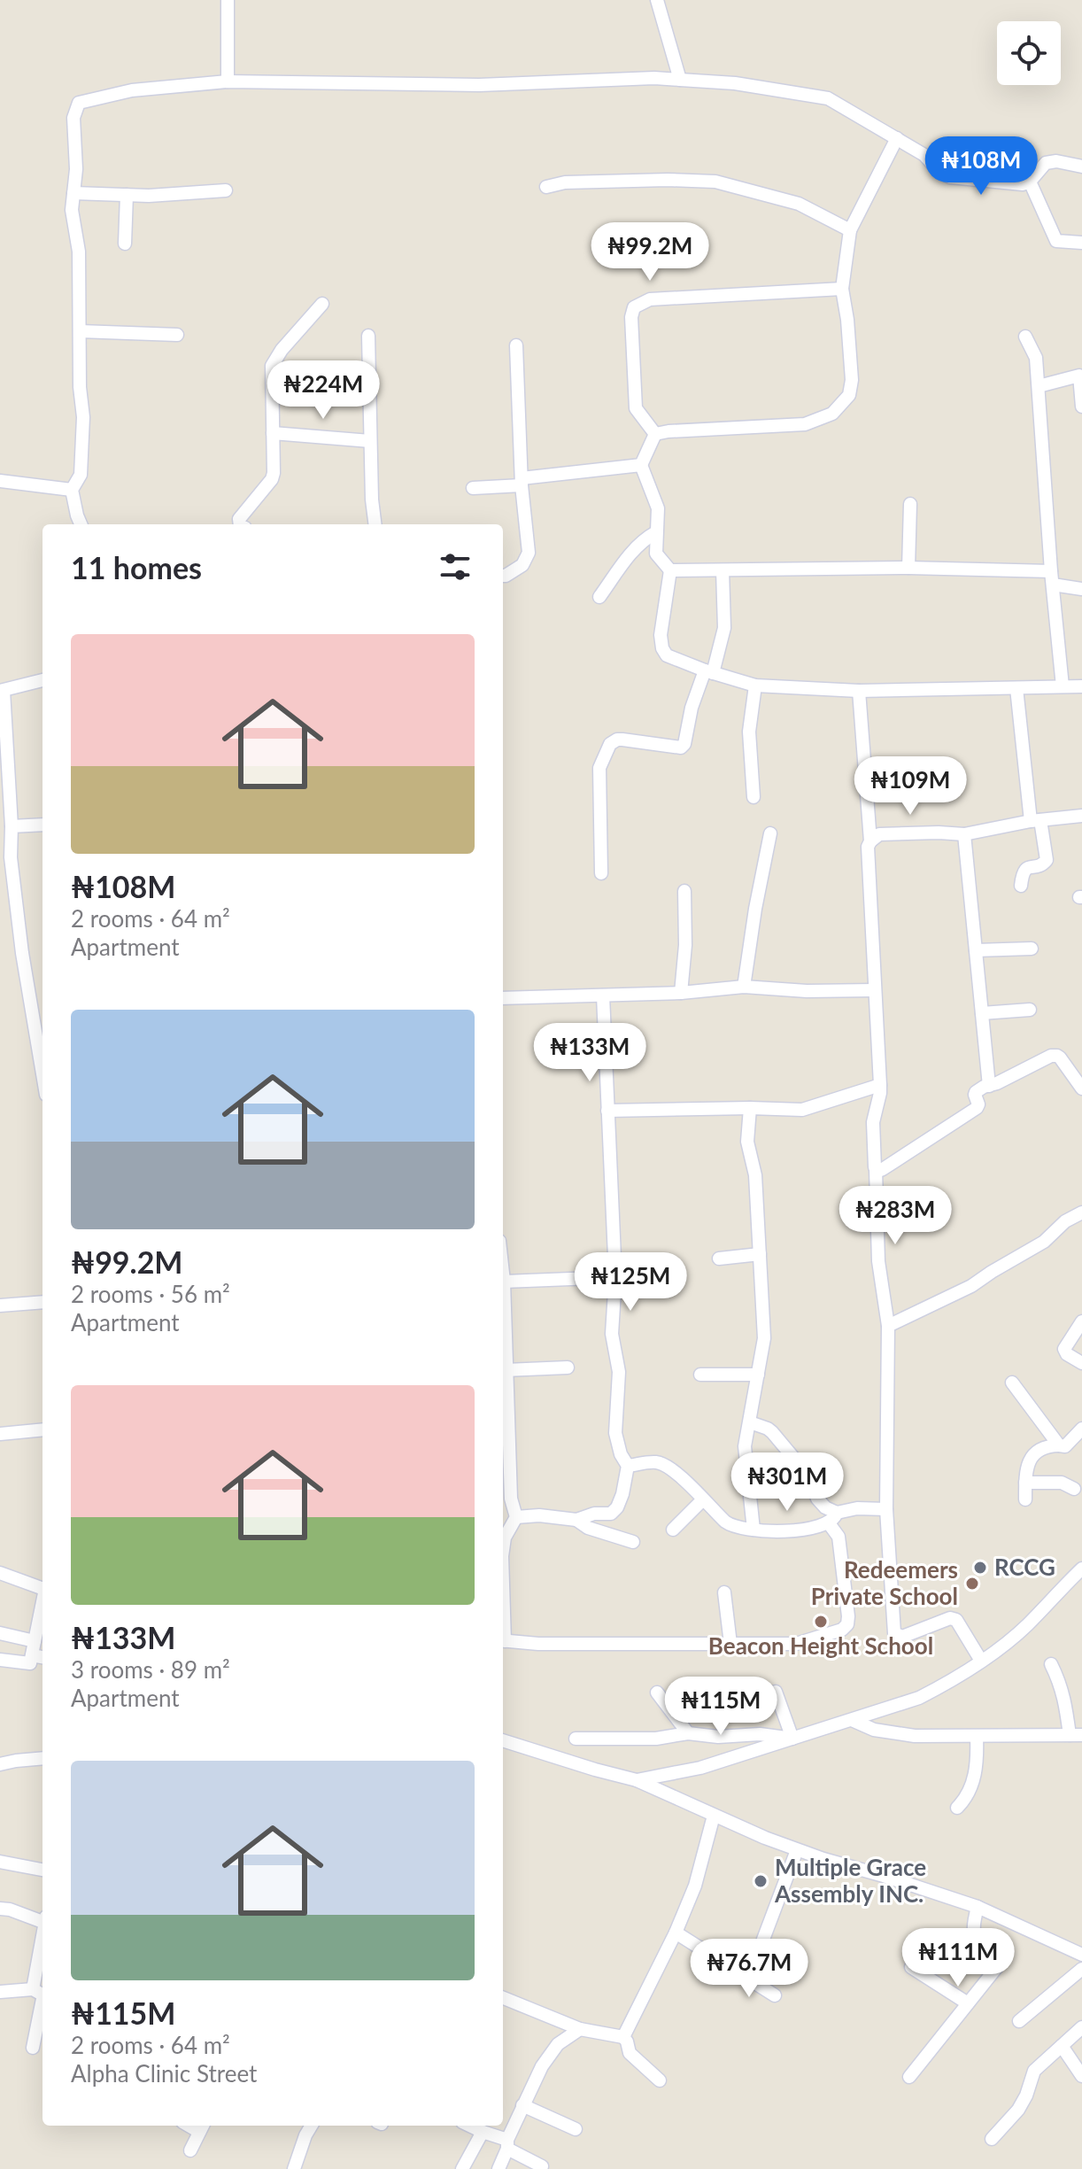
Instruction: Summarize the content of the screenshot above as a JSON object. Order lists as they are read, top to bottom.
{
  "places": [
    "RCCG",
    "Redeemers Private School",
    "Beacon Height School",
    "Multiple Grace Assembly INC."
  ],
  "page": {
    "price": [
      "₦108M",
      "₦99.2M",
      "₦224M",
      "₦109M",
      "₦133M",
      "₦283M",
      "₦125M",
      "₦301M",
      "₦115M",
      "₦111M",
      "₦76.7M"
    ],
    "heading": "11 homes",
    "list": [
      {
        "name": "₦108M",
        "note": "2 rooms · 64 m² · Apartment"
      },
      {
        "name": "₦99.2M",
        "note": "2 rooms · 56 m² · Apartment"
      },
      {
        "name": "₦133M",
        "note": "3 rooms · 89 m² · Apartment"
      },
      {
        "name": "₦115M",
        "note": "2 rooms · 64 m² · Alpha Clinic Street"
      }
    ]
  }
}
